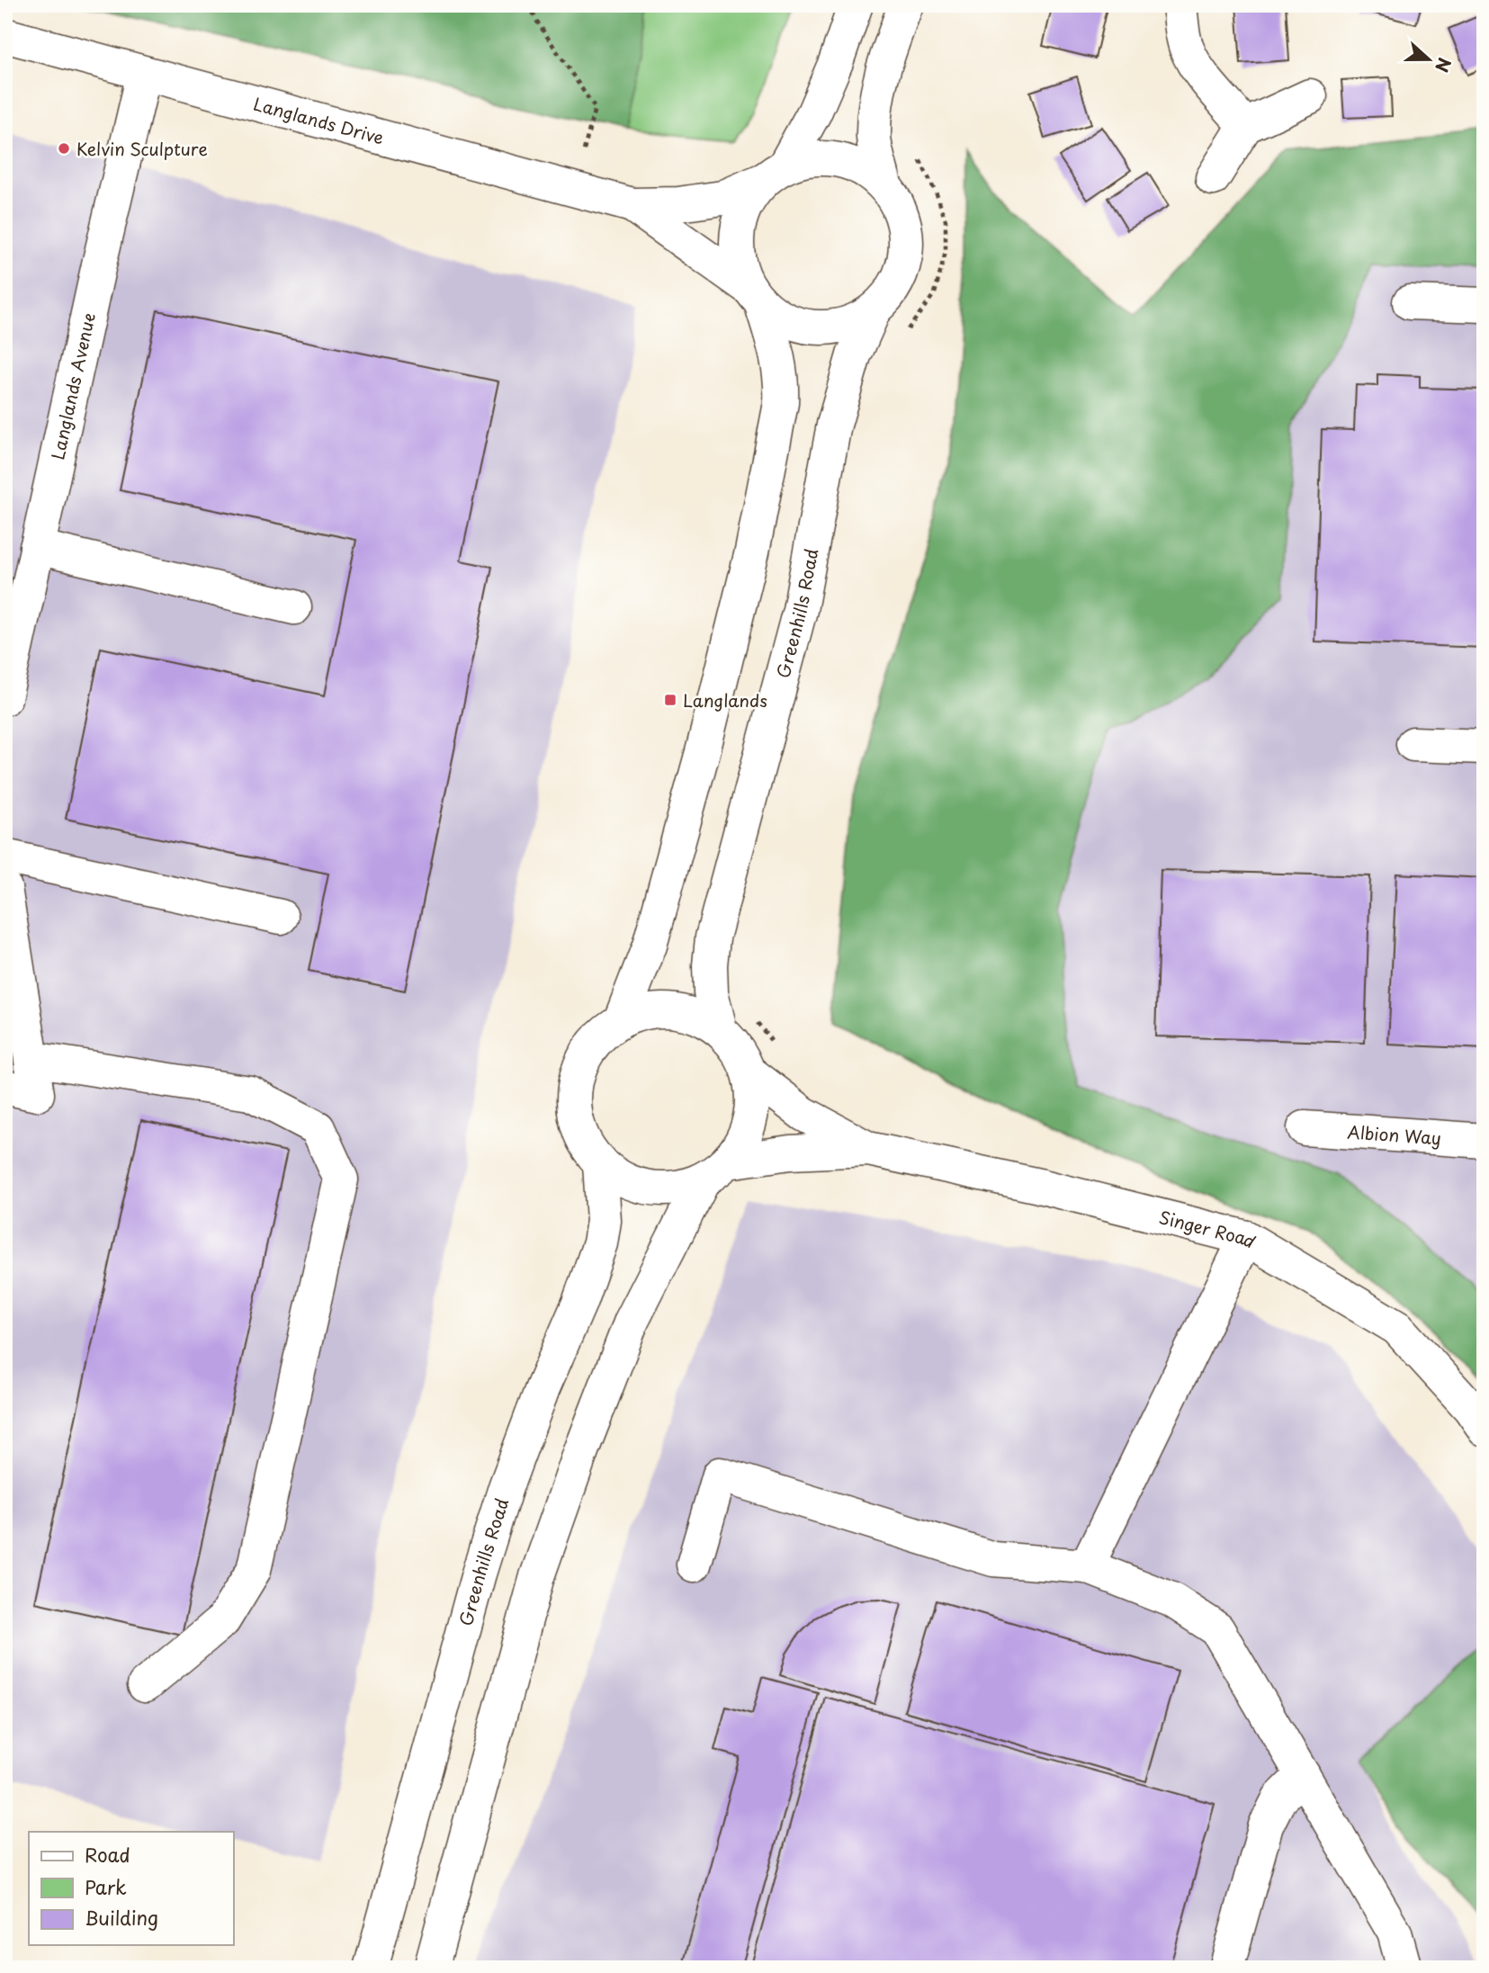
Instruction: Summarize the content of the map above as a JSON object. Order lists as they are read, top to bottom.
{
  "streets": {
    "street": [
      "Langlands Drive",
      "Langlands Avenue",
      "Greenhills Road",
      "Albion Way",
      "Singer Road"
    ]
  },
  "crossings": [
    ["Langlands Drive", "Langlands Avenue"],
    ["Langlands Drive", "Greenhills Road"],
    ["Greenhills Road", "Singer Road"]
  ],
  "places": {
    "other": ["Kelvin Sculpture"],
    "transit": ["Langlands"]
  },
  "legend": ["Road", "Park", "Building"],
  "north": "right"
}
